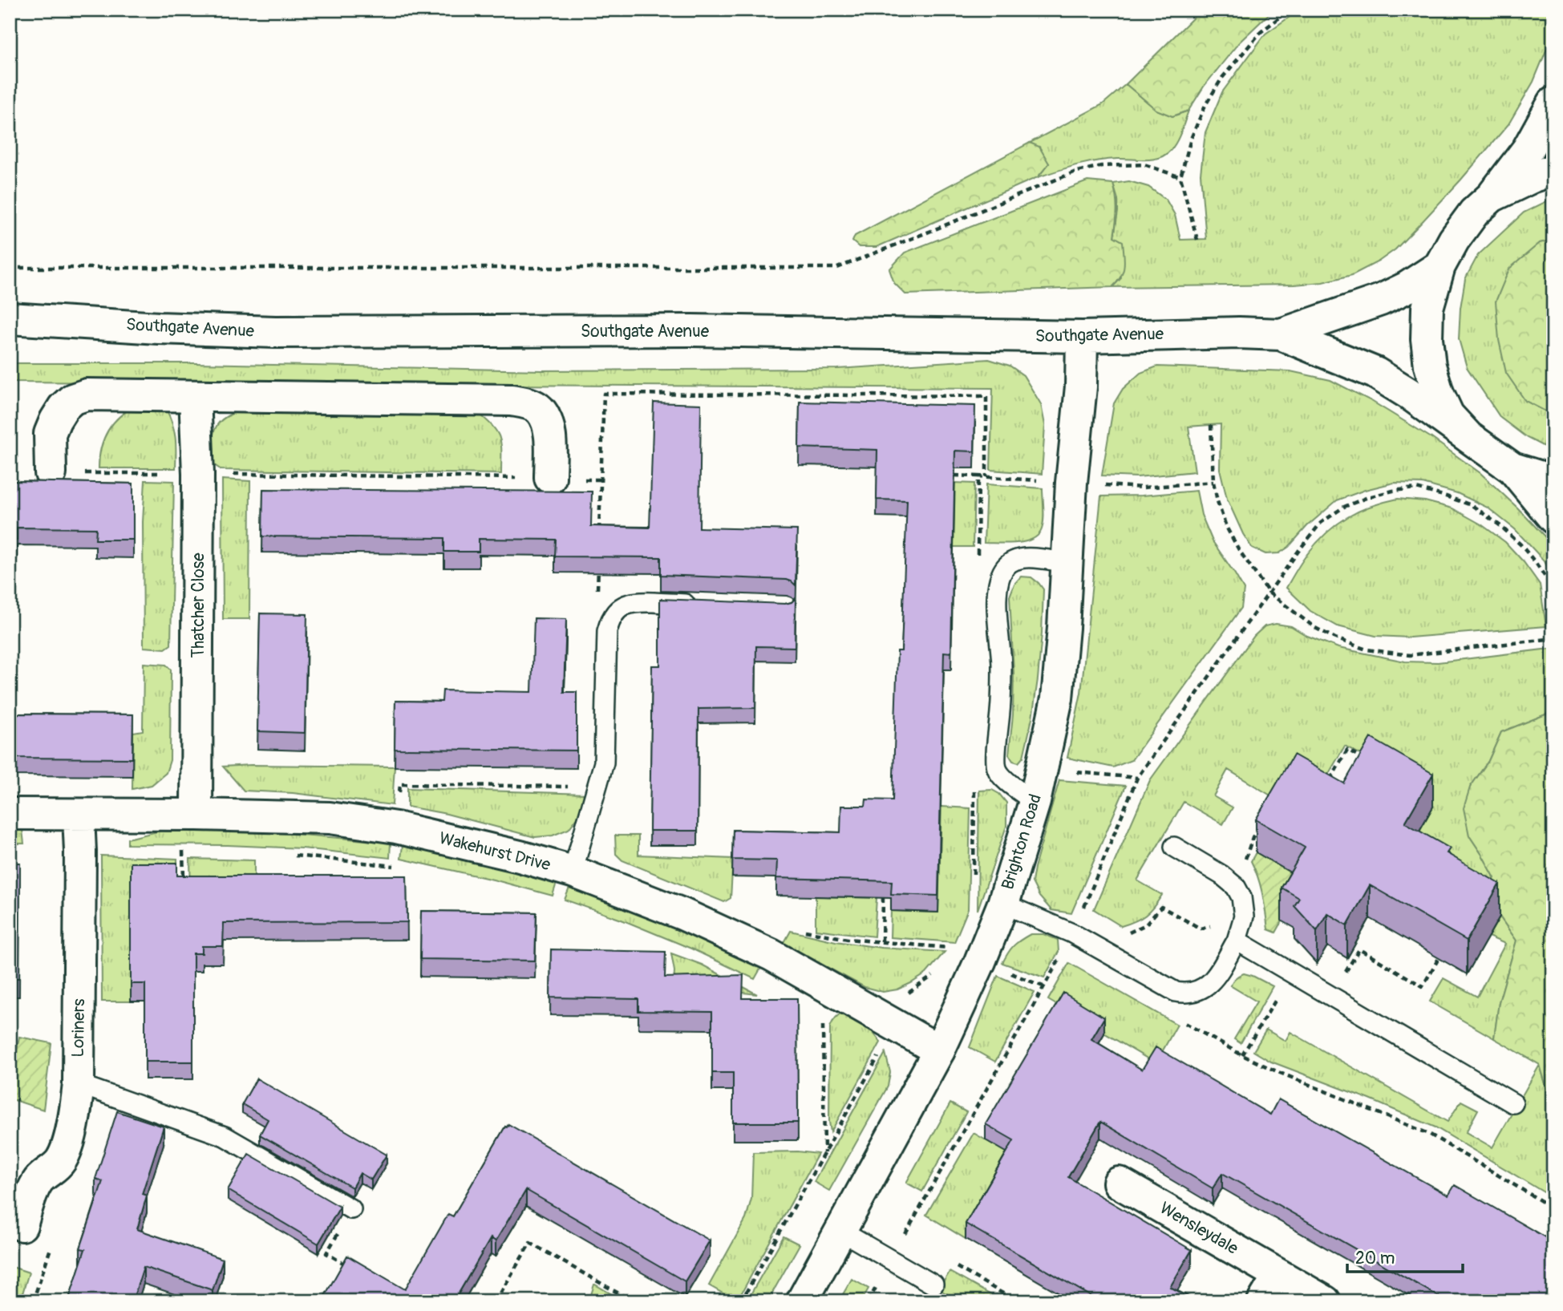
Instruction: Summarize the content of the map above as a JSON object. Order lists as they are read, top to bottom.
{
  "streets": {
    "main road": [
      "Southgate Avenue",
      "Thatcher Close",
      "Brighton Road",
      "Wakehurst Drive",
      "Loriners",
      "Wensleydale"
    ]
  },
  "crossings": [
    ["Southgate Avenue", "Brighton Road"],
    ["Thatcher Close", "Wakehurst Drive"],
    ["Brighton Road", "Wakehurst Drive"],
    ["Wakehurst Drive", "Loriners"]
  ],
  "scale_bar": "20 m"
}
